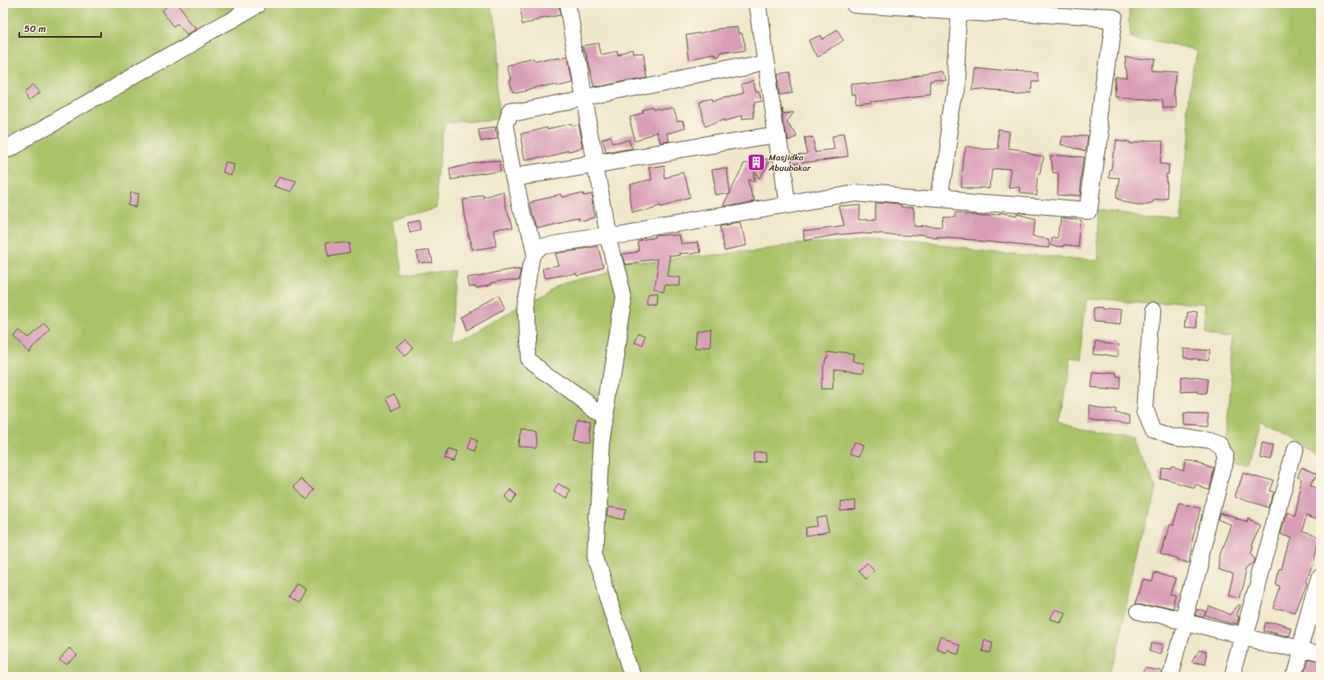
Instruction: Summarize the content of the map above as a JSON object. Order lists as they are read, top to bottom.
{
  "places": {
    "building": ["Masjidka Abuubakar"]
  },
  "scale_bar": "50 m"
}
